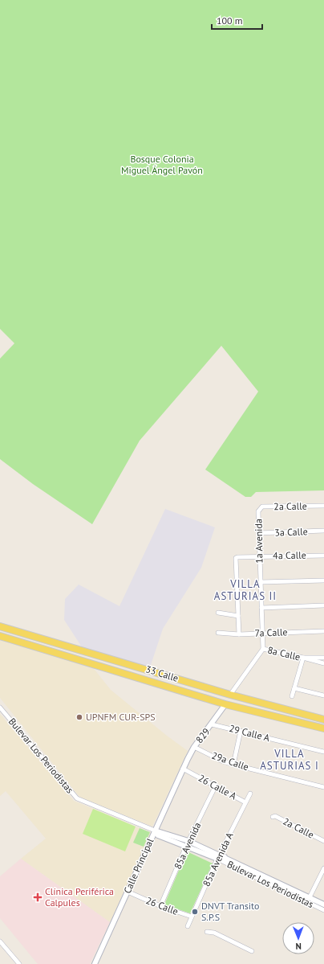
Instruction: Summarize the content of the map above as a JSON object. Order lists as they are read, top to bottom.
{
  "streets": {
    "main road": ["33 Calle"],
    "street": [
      "2a Calle",
      "3a Calle",
      "1a Avenida",
      "4a Calle",
      "7a Calle",
      "8a Calle",
      "29 Calle A",
      "829",
      "Bulevar Los Periodistas",
      "29a Calle",
      "26 Calle A",
      "85a Avenida",
      "85a Avenida A",
      "Calle Principal",
      "26 Calle"
    ]
  },
  "crossings": [
    ["2a Calle", "1a Avenida"],
    ["3a Calle", "1a Avenida"],
    ["1a Avenida", "4a Calle"],
    ["1a Avenida", "7a Calle"],
    ["1a Avenida", "8a Calle"],
    ["33 Calle", "829"],
    ["29 Calle A", "829"],
    ["829", "29a Calle"],
    ["829", "26 Calle A"],
    ["829", "Calle Principal"],
    ["Bulevar Los Periodistas", "85a Avenida"],
    ["Bulevar Los Periodistas", "85a Avenida A"],
    ["Bulevar Los Periodistas", "Calle Principal"],
    ["26 Calle A", "85a Avenida"],
    ["26 Calle A", "85a Avenida A"],
    ["26 Calle A", "Calle Principal"],
    ["85a Avenida", "26 Calle"],
    ["85a Avenida A", "26 Calle"],
    ["Calle Principal", "26 Calle"]
  ],
  "districts": ["VILLA ASTURIAS II", "VILLA ASTURIAS I"],
  "parks": ["Bosque Colonia Miguel Ángel Pavón"],
  "places": {
    "other": ["UPNFM CUR-SPS", "DNVT Transito S.P.S"],
    "health": ["Clínica Periférica Calpules"]
  },
  "scale_bar": "100 m",
  "north": "bottom"
}
